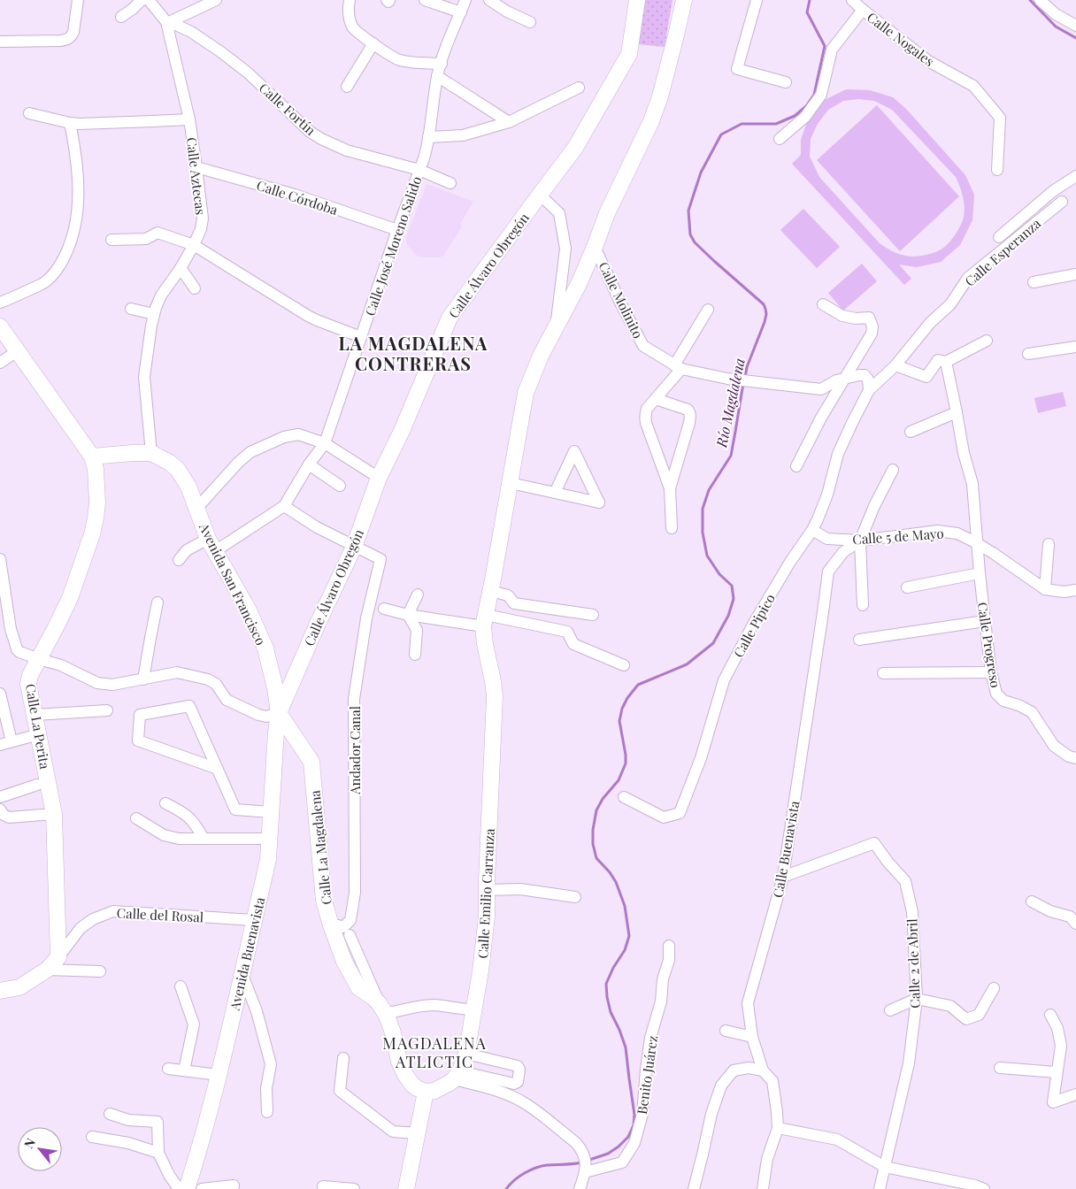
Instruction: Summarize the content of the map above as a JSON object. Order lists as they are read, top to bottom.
{
  "streets": {
    "street": [
      "Calle Nogales",
      "Calle Fortín",
      "Calle Aztecas",
      "Calle Córdoba",
      "Calle José Moreno Salido",
      "Calle Esperanza",
      "Calle Álvaro Obregón",
      "Calle Molinito",
      "Calle 5 de Mayo",
      "Avenida San Francisco",
      "Calle Pipico",
      "Calle Progreso",
      "Calle La Perita",
      "Andador Canal",
      "Calle La Magdalena",
      "Calle Buenavista",
      "Calle Emilio Carranza",
      "Calle del Rosal",
      "Avenida Buenavista",
      "Calle 2 de Abril",
      "Benito Juárez"
    ]
  },
  "crossings": [
    ["Calle Fortín", "Calle Aztecas"],
    ["Calle Fortín", "Calle José Moreno Salido"],
    ["Calle Aztecas", "Calle Córdoba"],
    ["Calle Aztecas", "Avenida San Francisco"],
    ["Calle Córdoba", "Calle José Moreno Salido"],
    ["Calle Esperanza", "Calle Molinito"],
    ["Calle Esperanza", "Calle Pipico"],
    ["Calle Álvaro Obregón", "Avenida San Francisco"],
    ["Calle Álvaro Obregón", "Andador Canal"],
    ["Calle Álvaro Obregón", "Calle La Magdalena"],
    ["Calle Álvaro Obregón", "Avenida Buenavista"],
    ["Calle Molinito", "Calle Pipico"],
    ["Calle Molinito", "Calle Emilio Carranza"],
    ["Calle 5 de Mayo", "Calle Pipico"],
    ["Calle 5 de Mayo", "Calle Progreso"],
    ["Calle 5 de Mayo", "Calle Buenavista"],
    ["Avenida San Francisco", "Calle La Perita"],
    ["Avenida San Francisco", "Calle La Magdalena"],
    ["Avenida San Francisco", "Avenida Buenavista"],
    ["Calle La Perita", "Calle del Rosal"],
    ["Andador Canal", "Calle La Magdalena"],
    ["Calle La Magdalena", "Avenida Buenavista"],
    ["Calle Buenavista", "Calle 2 de Abril"],
    ["Calle del Rosal", "Avenida Buenavista"]
  ],
  "districts": ["LA MAGDALENA CONTRERAS", "MAGDALENA ATLICTIC"],
  "water": ["Río Magdalena"],
  "north": "top left"
}
